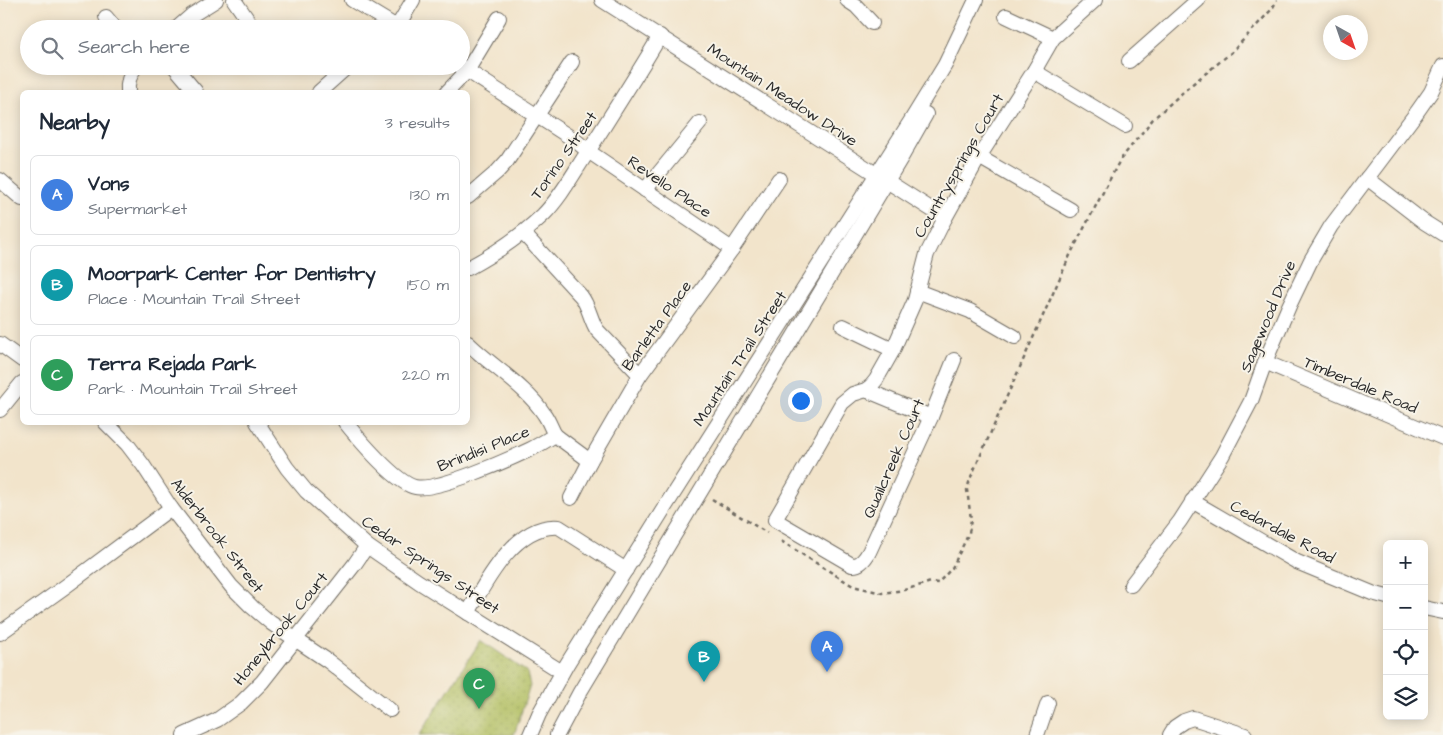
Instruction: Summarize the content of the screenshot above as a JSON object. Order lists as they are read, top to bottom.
{
  "streets": {
    "street": [
      "Mountain Meadow Drive",
      "Torino Street",
      "Countrysprings Court",
      "Revello Place",
      "Sagewood Drive",
      "Barletta Place",
      "Mountain Trail Street",
      "Timberdale Road",
      "Brindisi Place",
      "Quailcreek Court",
      "Cedardale Road",
      "Alderbrook Street",
      "Cedar Springs Street",
      "Honeybrook Court"
    ]
  },
  "crossings": [
    ["Mountain Meadow Drive", "Torino Street"],
    ["Mountain Meadow Drive", "Countrysprings Court"],
    ["Mountain Meadow Drive", "Mountain Trail Street"],
    ["Torino Street", "Revello Place"],
    ["Countrysprings Court", "Quailcreek Court"],
    ["Revello Place", "Barletta Place"],
    ["Sagewood Drive", "Timberdale Road"],
    ["Sagewood Drive", "Cedardale Road"],
    ["Barletta Place", "Brindisi Place"],
    ["Mountain Trail Street", "Cedar Springs Street"],
    ["Alderbrook Street", "Honeybrook Court"],
    ["Cedar Springs Street", "Honeybrook Court"]
  ],
  "north": "bottom right",
  "page": {
    "search": "Search here",
    "heading": ["Nearby", "3 results"],
    "list": [
      {
        "mark": "A",
        "name": "Vons",
        "note": "Supermarket",
        "value": "130 m"
      },
      {
        "mark": "B",
        "name": "Moorpark Center for Dentistry",
        "note": "Place · Mountain Trail Street",
        "value": "150 m"
      },
      {
        "mark": "C",
        "name": "Terra Rejada Park",
        "note": "Park · Mountain Trail Street",
        "value": "220 m"
      }
    ],
    "map_buttons": ["+", "−"],
    "pins": ["A", "B", "C"]
  }
}
